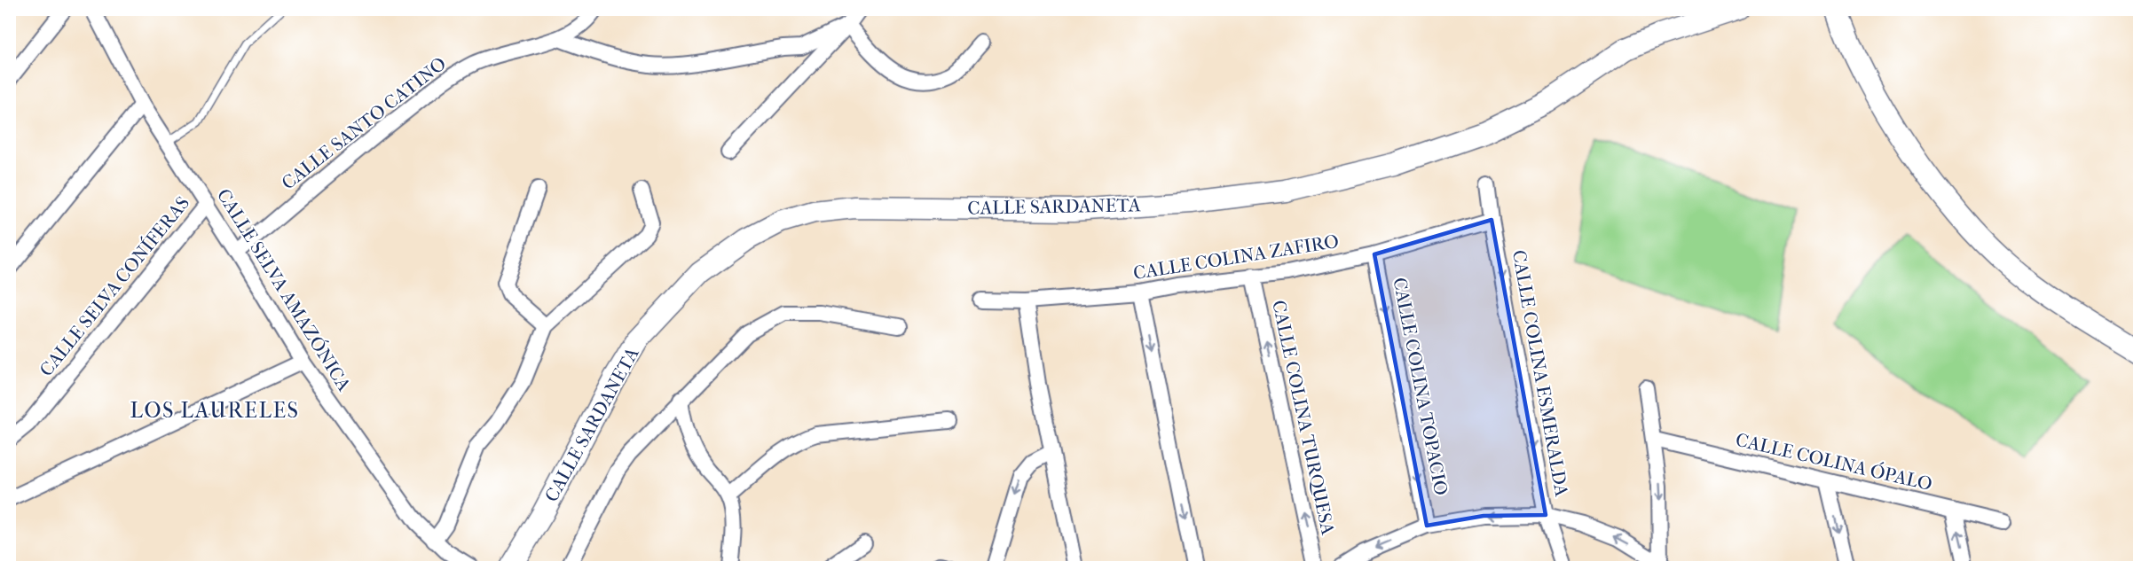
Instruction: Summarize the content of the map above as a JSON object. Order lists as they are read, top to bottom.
{
  "streets": {
    "street": [
      "CALLE SANTO CATINO",
      "CALLE SARDANETA",
      "CALLE COLINA ZAFIRO",
      "CALLE SELVA CONÍFERAS",
      "CALLE SELVA AMAZÓNICA",
      "CALLE COLINA ESMERALDA",
      "CALLE COLINA TOPACIO",
      "CALLE COLINA TURQUESA",
      "CALLE COLINA ÓPALO"
    ]
  },
  "crossings": [
    ["CALLE SANTO CATINO", "CALLE SELVA AMAZÓNICA"],
    ["CALLE COLINA ZAFIRO", "CALLE COLINA ESMERALDA"],
    ["CALLE COLINA ZAFIRO", "CALLE COLINA TOPACIO"],
    ["CALLE COLINA ZAFIRO", "CALLE COLINA TURQUESA"],
    ["CALLE SELVA CONÍFERAS", "CALLE SELVA AMAZÓNICA"]
  ],
  "one_way": ["CALLE COLINA TOPACIO"],
  "districts": ["LOS LAURELES"]
}
